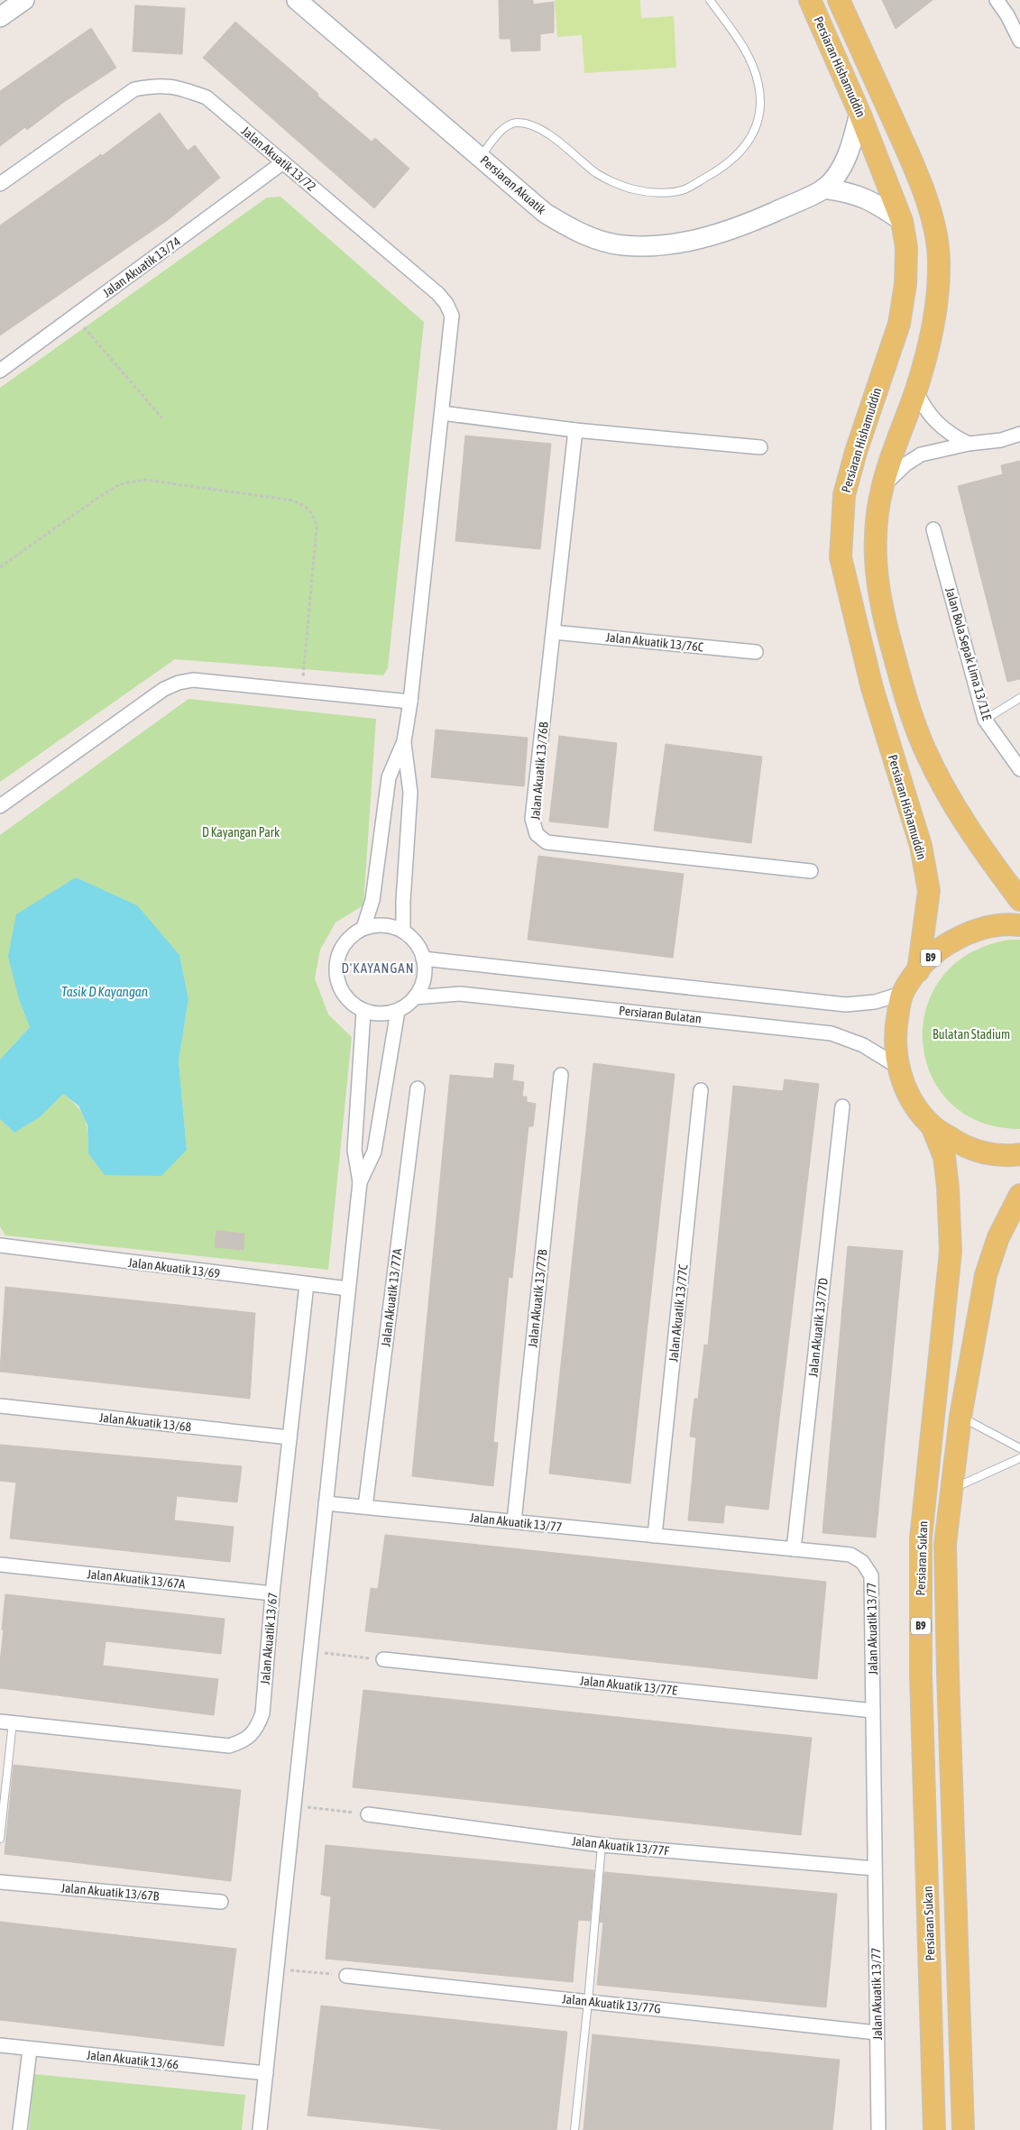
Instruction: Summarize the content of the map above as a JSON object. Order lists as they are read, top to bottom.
{
  "streets": {
    "main road": ["Persiaran Hishamuddin", "B9", "Persiaran Sukan"],
    "street": [
      "Jalan Akuatik 13/72",
      "Persiaran Akuatik",
      "Jalan Akuatik 13/74",
      "Jalan Akuatik 13/76C",
      "Jalan Bola Sepak Lima 13/11E",
      "Jalan Akuatik 13/76B",
      "Persiaran Bulatan",
      "Jalan Akuatik 13/69",
      "Jalan Akuatik 13/77A",
      "Jalan Akuatik 13/77B",
      "Jalan Akuatik 13/77C",
      "Jalan Akuatik 13/77D",
      "Jalan Akuatik 13/68",
      "Jalan Akuatik 13/77",
      "Jalan Akuatik 13/67A",
      "Jalan Akuatik 13/67",
      "Jalan Akuatik 13/77E",
      "Jalan Akuatik 13/77F",
      "Jalan Akuatik 13/67B",
      "Jalan Akuatik 13/77G",
      "Jalan Akuatik 13/66"
    ]
  },
  "crossings": [
    ["Persiaran Hishamuddin", "Persiaran Akuatik"],
    ["Persiaran Hishamuddin", "B9"],
    ["Jalan Akuatik 13/72", "Jalan Akuatik 13/74"],
    ["Jalan Akuatik 13/76C", "Jalan Akuatik 13/76B"],
    ["B9", "Persiaran Bulatan"],
    ["B9", "Persiaran Sukan"],
    ["Jalan Akuatik 13/69", "Jalan Akuatik 13/67"],
    ["Jalan Akuatik 13/77A", "Jalan Akuatik 13/77"],
    ["Jalan Akuatik 13/77B", "Jalan Akuatik 13/77"],
    ["Jalan Akuatik 13/77C", "Jalan Akuatik 13/77"],
    ["Jalan Akuatik 13/77D", "Jalan Akuatik 13/77"],
    ["Jalan Akuatik 13/68", "Jalan Akuatik 13/67"],
    ["Jalan Akuatik 13/77", "Jalan Akuatik 13/77E"],
    ["Jalan Akuatik 13/77", "Jalan Akuatik 13/77F"],
    ["Jalan Akuatik 13/77", "Jalan Akuatik 13/77G"],
    ["Jalan Akuatik 13/67A", "Jalan Akuatik 13/67"]
  ],
  "districts": ["D'KAYANGAN"],
  "water": ["Tasik D Kayangan"],
  "parks": ["D Kayangan Park", "Bulatan Stadium"]
}
